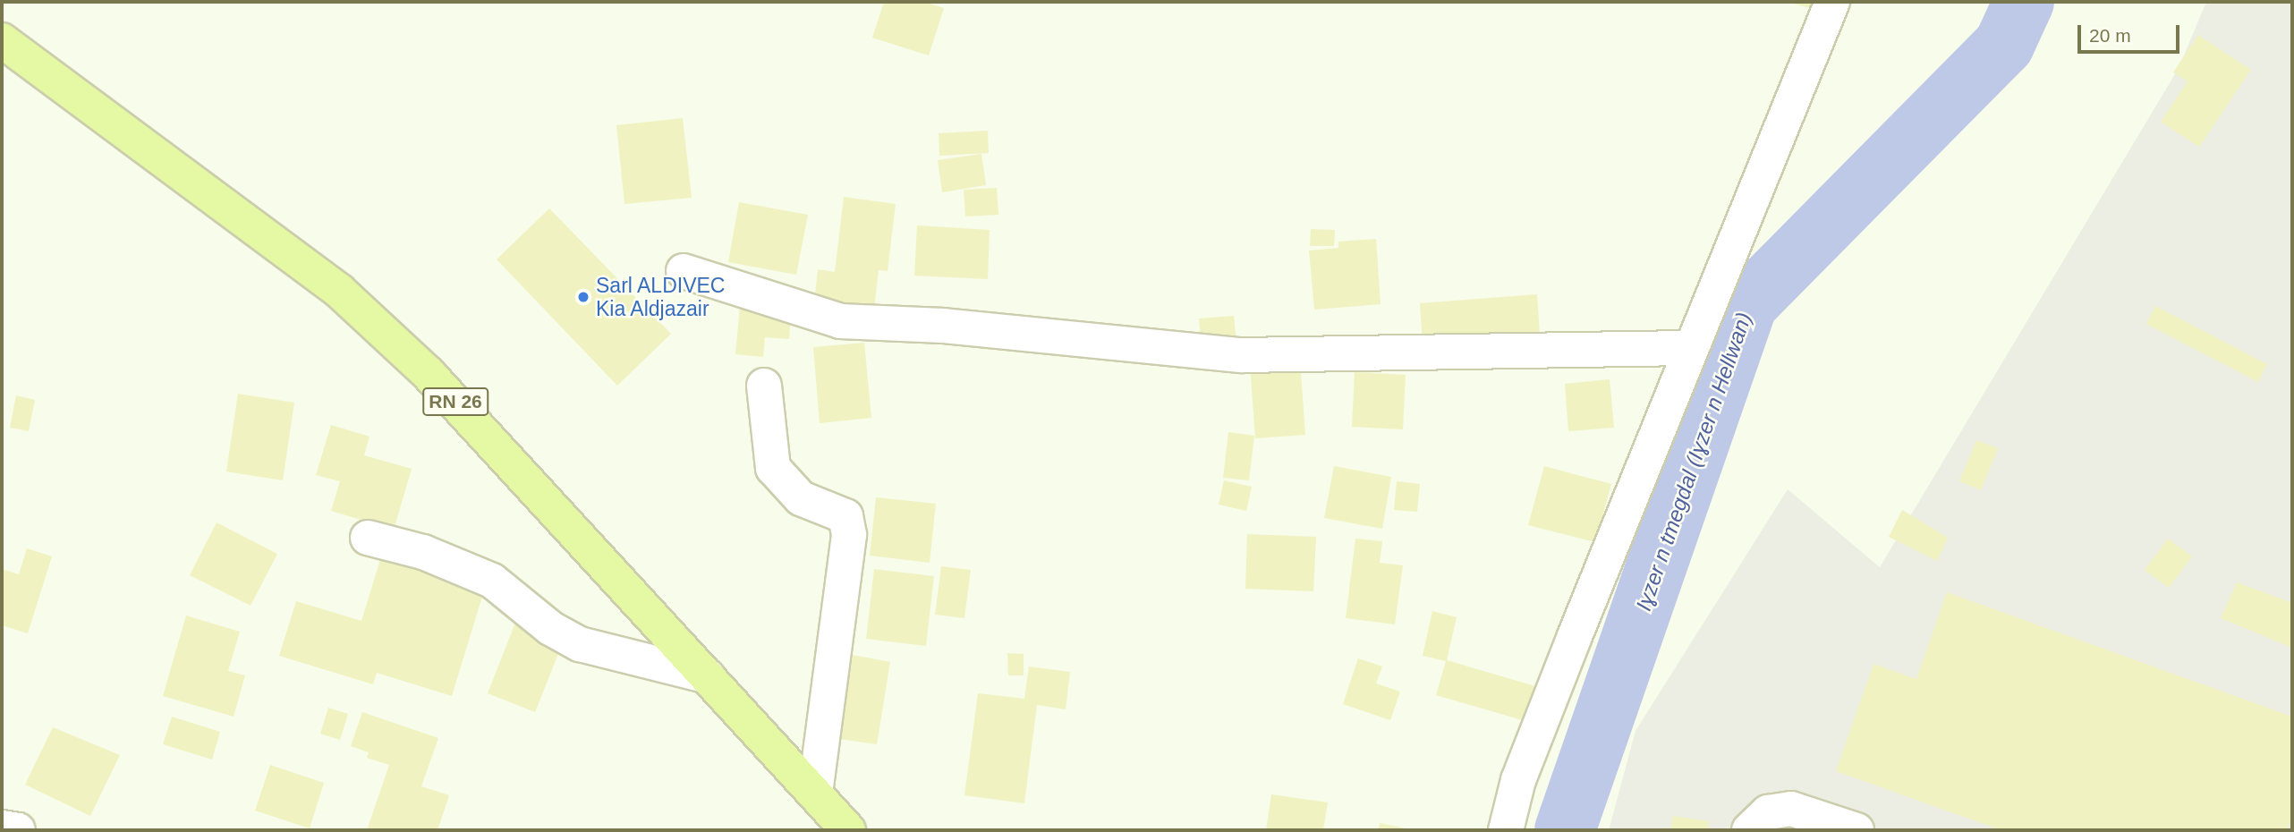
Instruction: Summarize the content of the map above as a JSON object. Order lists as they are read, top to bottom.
{
  "streets": {
    "main road": ["RN 26"]
  },
  "water": ["Iɣzer n tmegdal (Iɣzer n Hellwan)"],
  "places": ["Sarl ALDIVEC Kia Aldjazair"],
  "scale_bar": "20 m"
}
